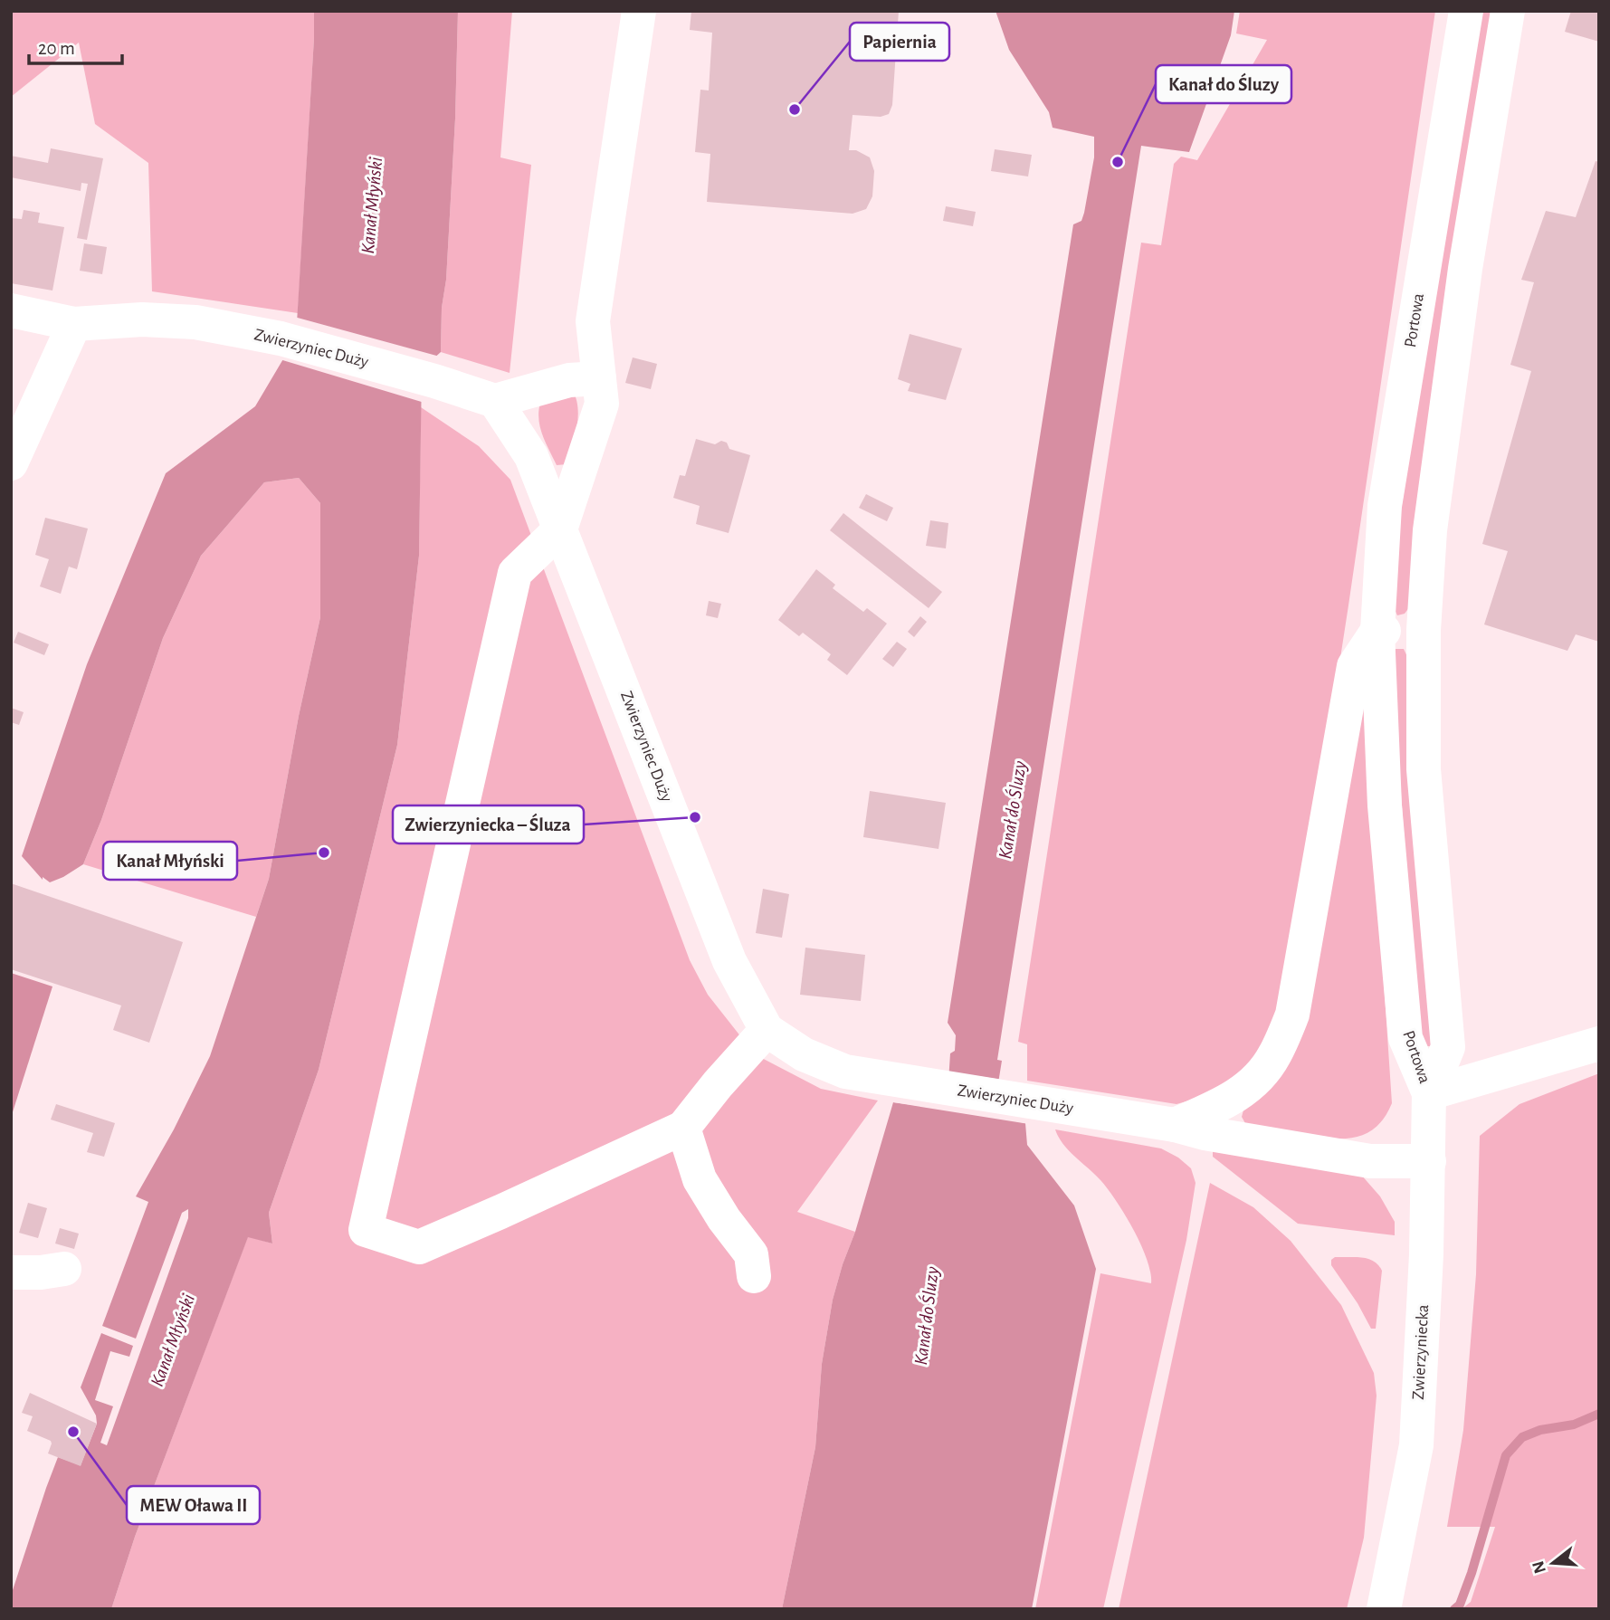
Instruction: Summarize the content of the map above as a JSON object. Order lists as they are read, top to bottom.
{
  "streets": {
    "street": ["Portowa", "Zwierzyniec Duży", "Zwierzyniecka"]
  },
  "crossings": [
    ["Portowa", "Zwierzyniecka"],
    ["Zwierzyniec Duży", "Zwierzyniecka"]
  ],
  "water": ["Kanał Młyński", "Kanał do Śluzy"],
  "places": [
    "Papiernia",
    "Kanał do Śluzy",
    "Zwierzyniecka – Śluza",
    "Kanał Młyński",
    "MEW Oława II"
  ],
  "scale_bar": "20 m",
  "north": "left"
}
